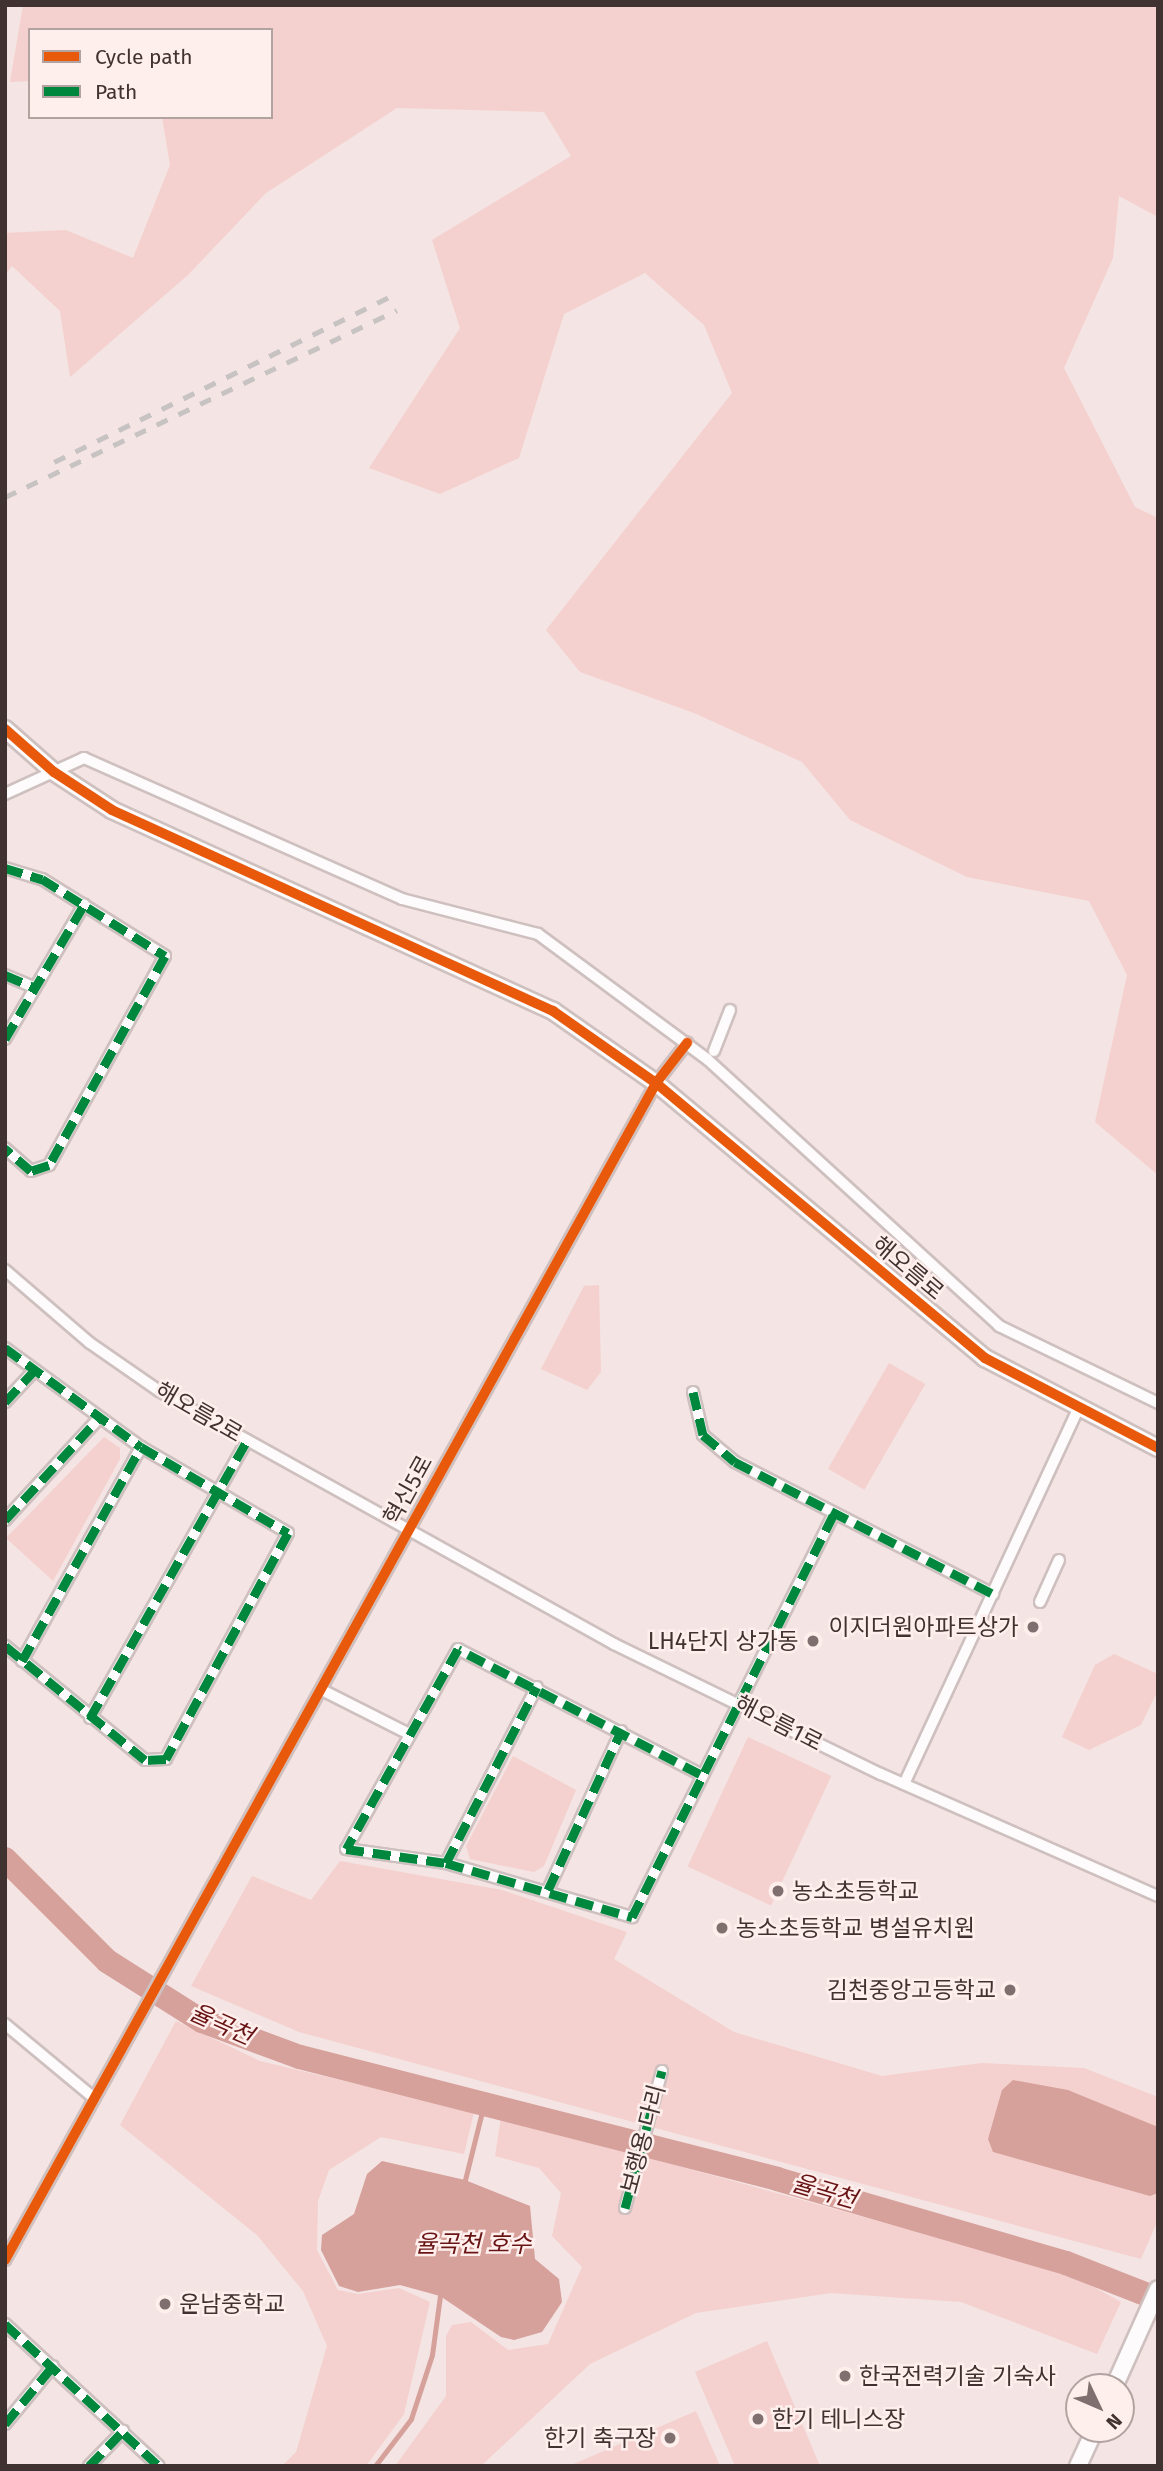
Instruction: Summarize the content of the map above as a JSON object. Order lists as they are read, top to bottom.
{
  "streets": {
    "street": [
      "해오름로",
      "해오름2로",
      "혁신5로",
      "해오름1로",
      "보행용 다리"
    ]
  },
  "crossings": [
    ["해오름로", "혁신5로"],
    ["해오름2로", "혁신5로"],
    ["해오름2로", "해오름1로"],
    ["혁신5로", "해오름1로"]
  ],
  "water": ["율곡천", "율곡천 호수"],
  "places": [
    "이지더원아파트상가",
    "LH4단지 상가동",
    "농소초등학교",
    "농소초등학교 병설유치원",
    "김천중앙고등학교",
    "운남중학교",
    "한국전력기술 기숙사",
    "한기 테니스장",
    "한기 축구장"
  ],
  "legend": ["Cycle path", "Path"],
  "north": "bottom right"
}
